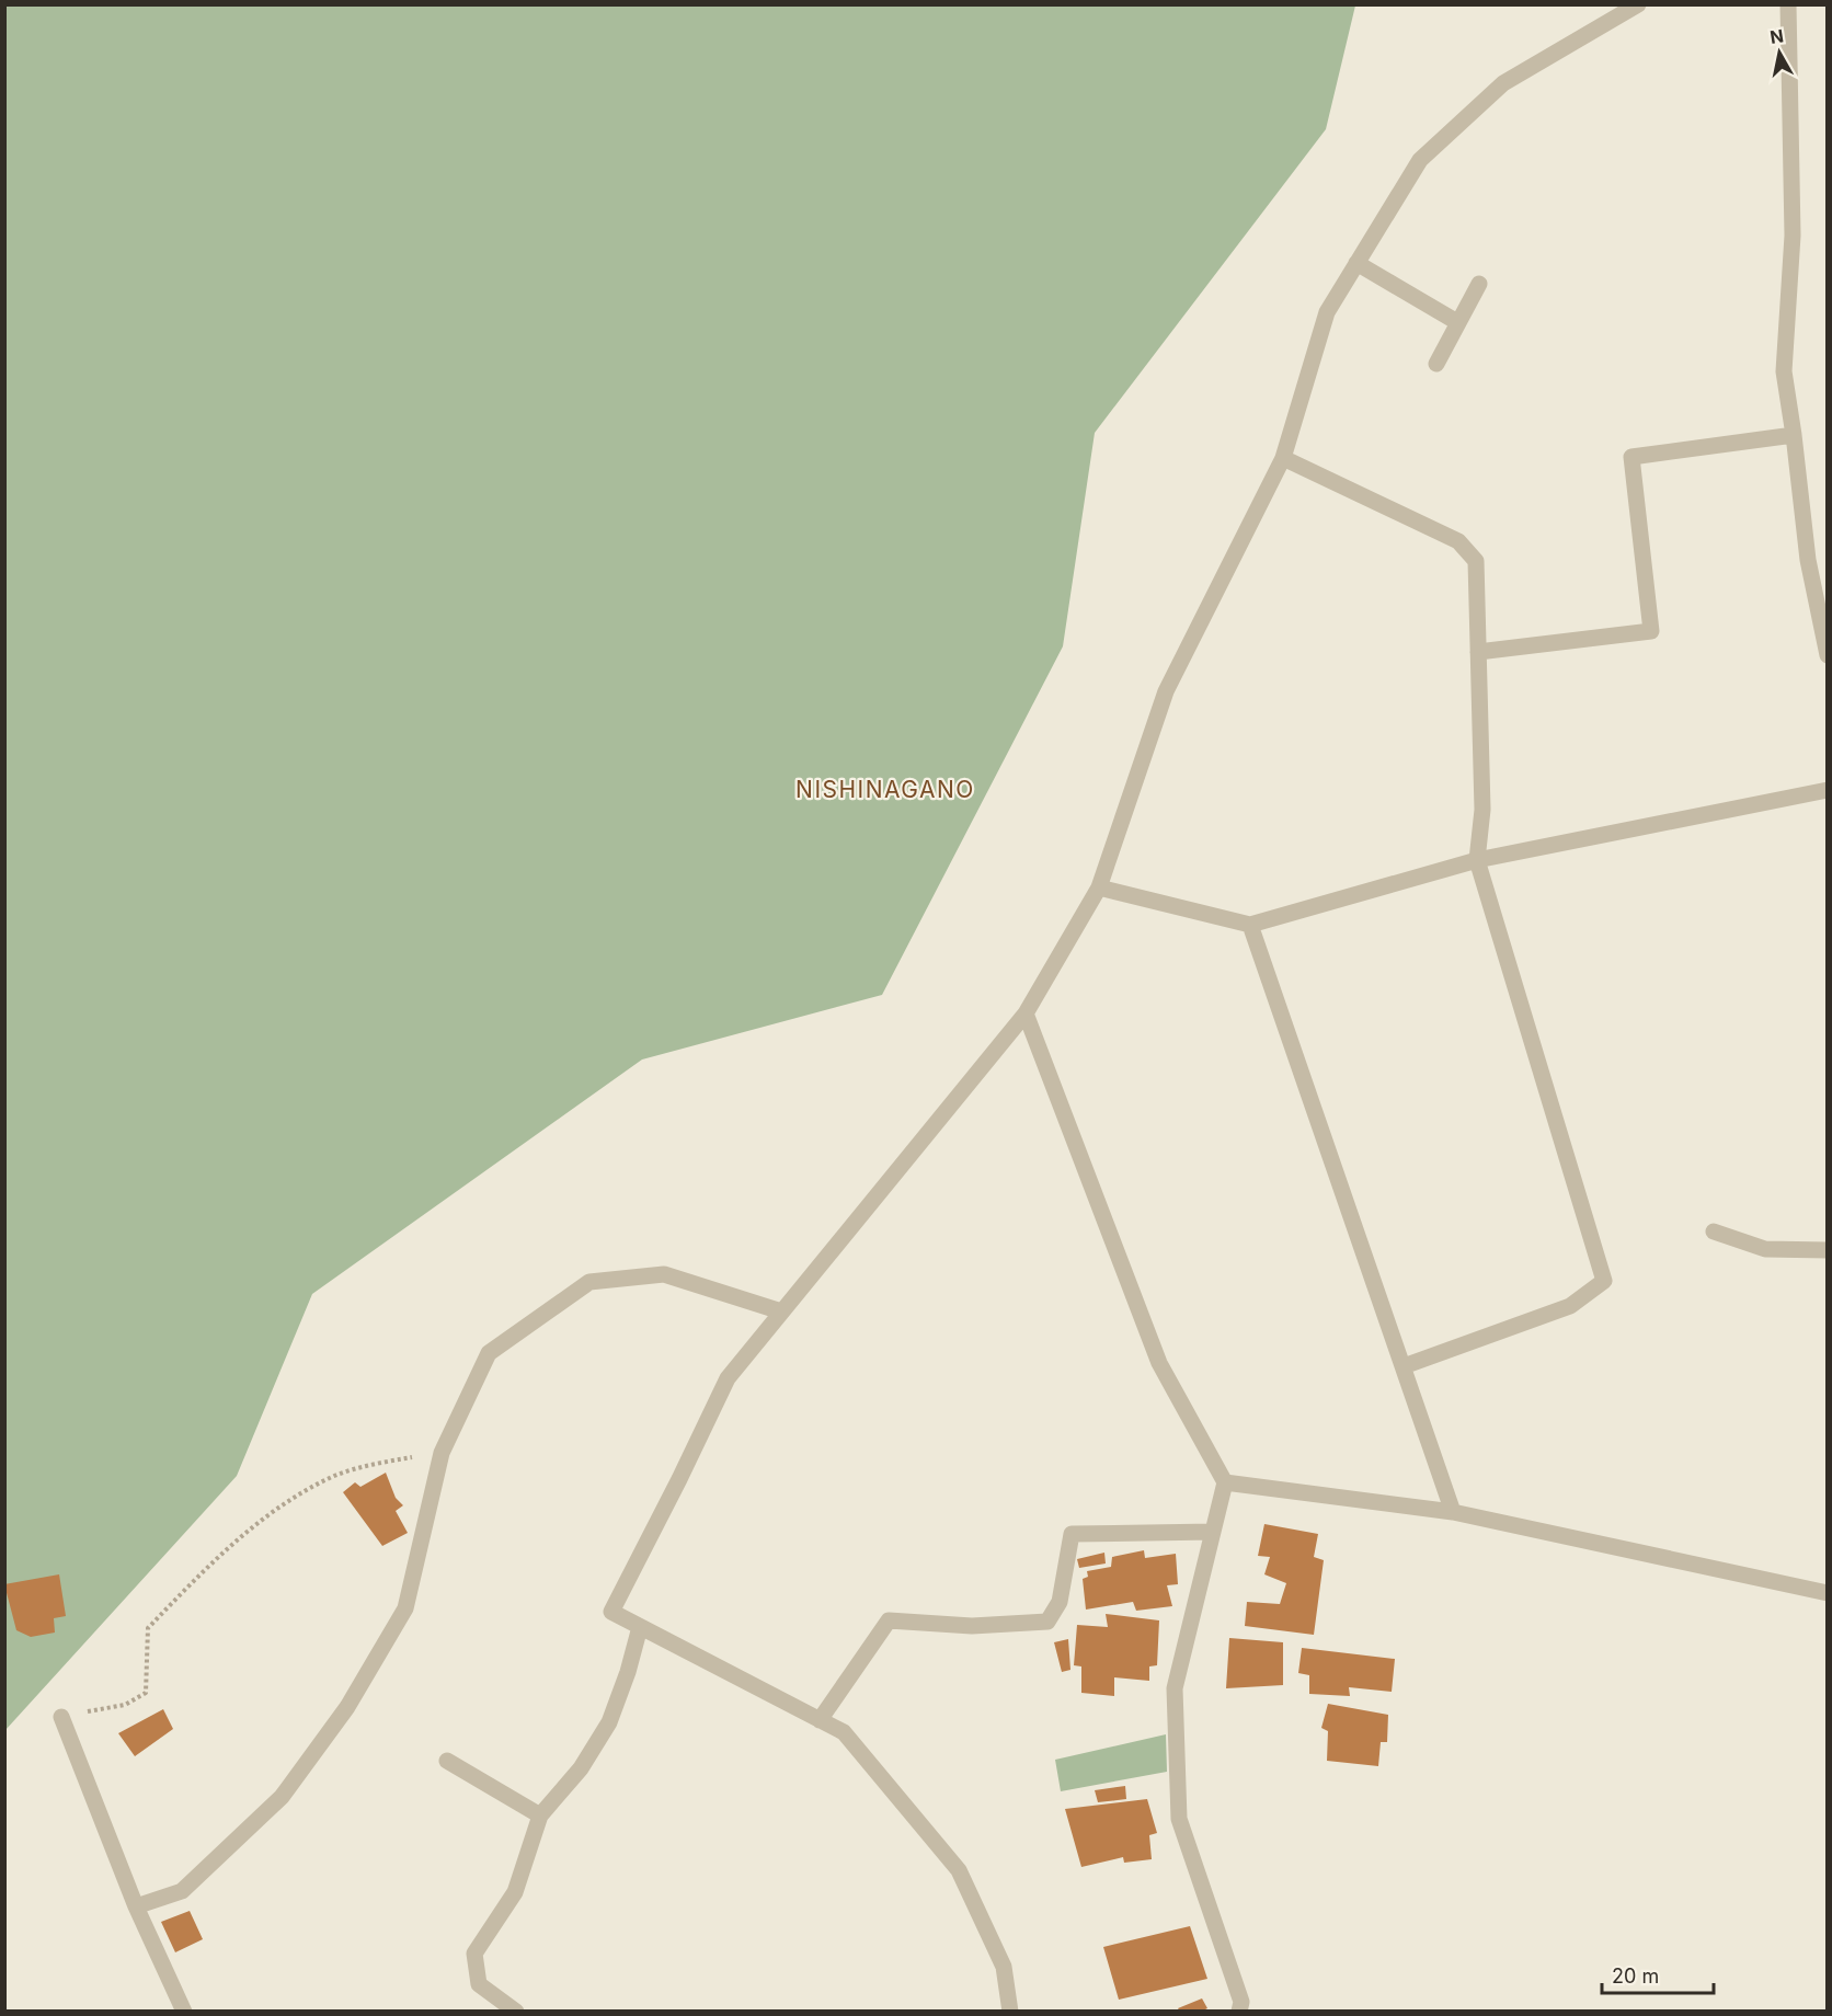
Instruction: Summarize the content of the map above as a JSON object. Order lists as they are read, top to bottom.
{
  "districts": ["NISHINAGANO"],
  "scale_bar": "20 m",
  "north": "top"
}
